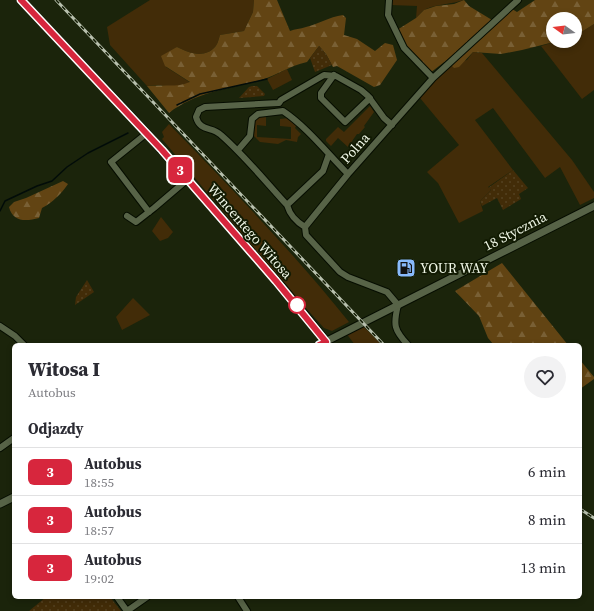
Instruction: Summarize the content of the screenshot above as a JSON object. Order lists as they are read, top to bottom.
{
  "streets": {
    "street": ["Polna", "Wincentego Witosa", "18 Stycznia"]
  },
  "crossings": [
    ["Wincentego Witosa", "18 Stycznia"]
  ],
  "places": {
    "fuel station": ["YOUR WAY"]
  },
  "lines": ["bus line 3"],
  "north": "left",
  "page": {
    "on_map": "3",
    "heading": [
      ["Witosa I", "Autobus"],
      "Odjazdy"
    ],
    "list": [
      {
        "mark": "3",
        "name": "Autobus",
        "note": "18:55",
        "value": "6 min"
      },
      {
        "mark": "3",
        "name": "Autobus",
        "note": "18:57",
        "value": "8 min"
      },
      {
        "mark": "3",
        "name": "Autobus",
        "note": "19:02",
        "value": "13 min"
      }
    ]
  }
}
